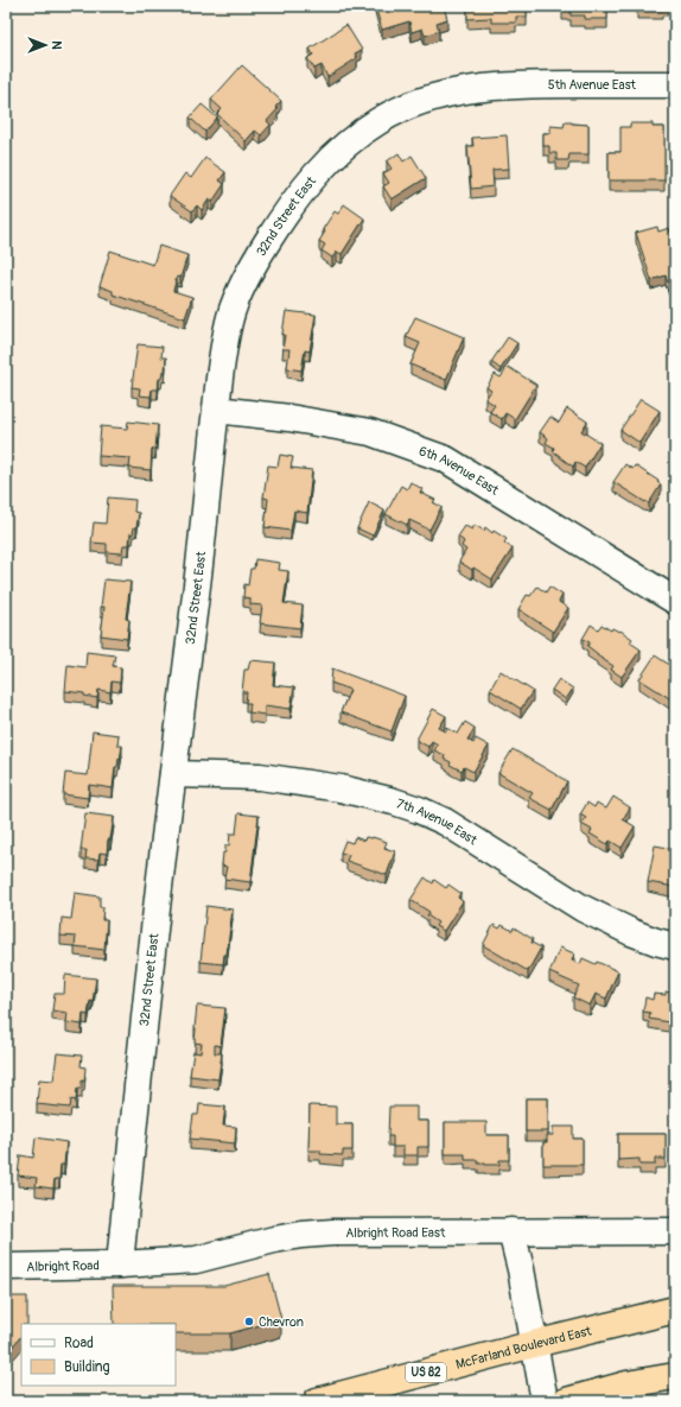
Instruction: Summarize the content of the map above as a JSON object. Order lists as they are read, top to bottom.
{
  "streets": {
    "highway": ["McFarland Boulevard East", "US 82"],
    "street": [
      "5th Avenue East",
      "32nd Street East",
      "6th Avenue East",
      "7th Avenue East",
      "Albright Road East",
      "Albright Road"
    ]
  },
  "crossings": [
    ["5th Avenue East", "32nd Street East"],
    ["32nd Street East", "6th Avenue East"],
    ["32nd Street East", "7th Avenue East"],
    ["32nd Street East", "Albright Road East"],
    ["32nd Street East", "Albright Road"],
    ["Albright Road East", "Albright Road"]
  ],
  "places": ["Chevron"],
  "legend": ["Road", "Building"],
  "north": "right"
}
